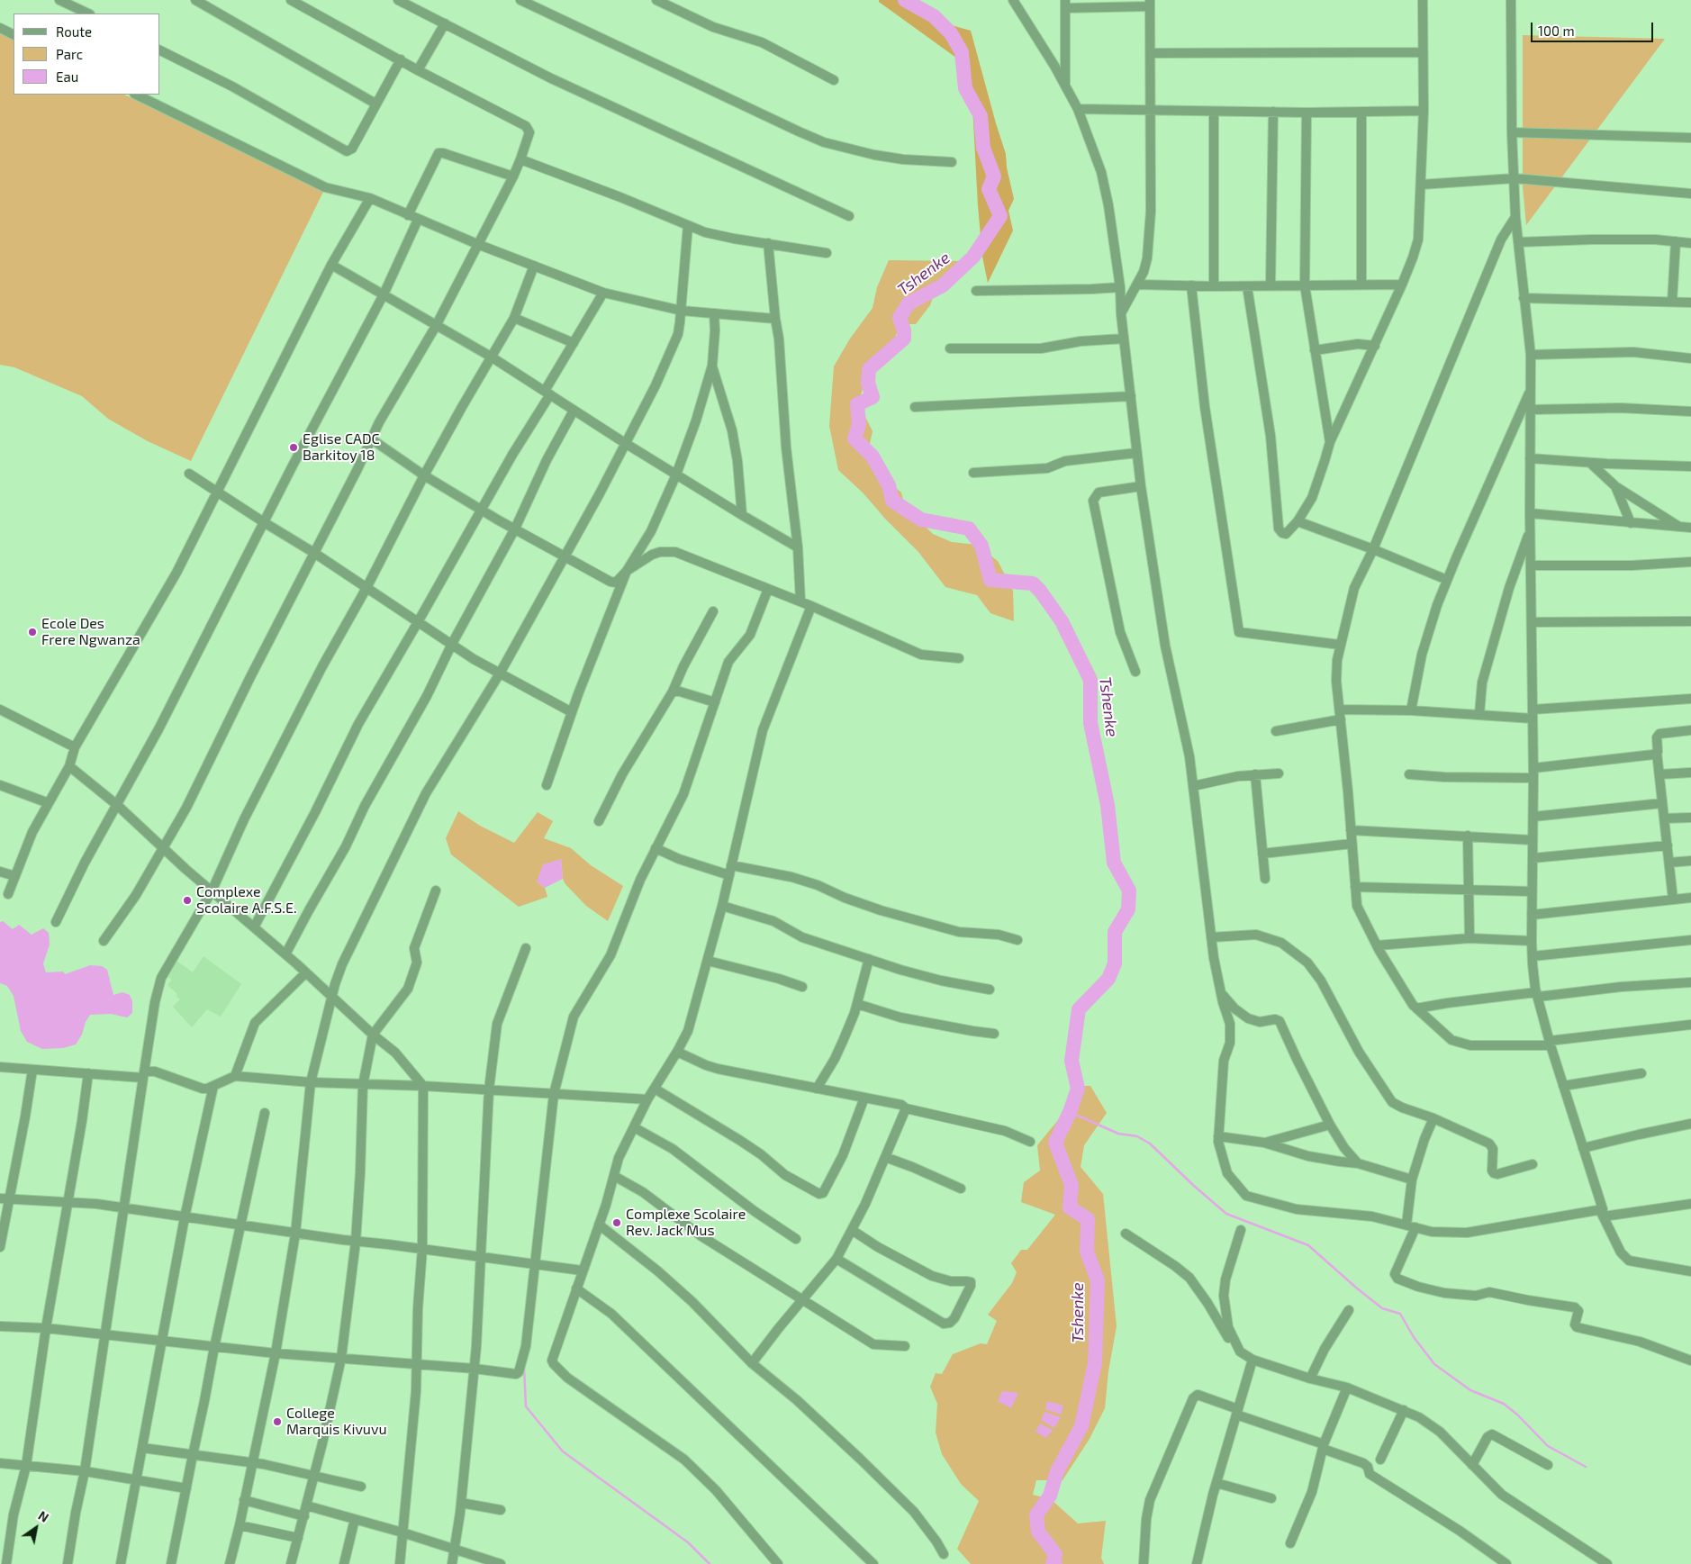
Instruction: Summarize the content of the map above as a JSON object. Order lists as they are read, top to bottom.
{
  "water": ["Tshenke"],
  "places": [
    "Eglise CADC Barkitoy 18",
    "Ecole Des Frere Ngwanza",
    "Complexe Scolaire A.F.S.E.",
    "Complexe Scolaire Rev. Jack Mus",
    "College Marquis Kivuvu"
  ],
  "legend": ["Route", "Parc", "Eau"],
  "scale_bar": "100 m",
  "north": "top right"
}
